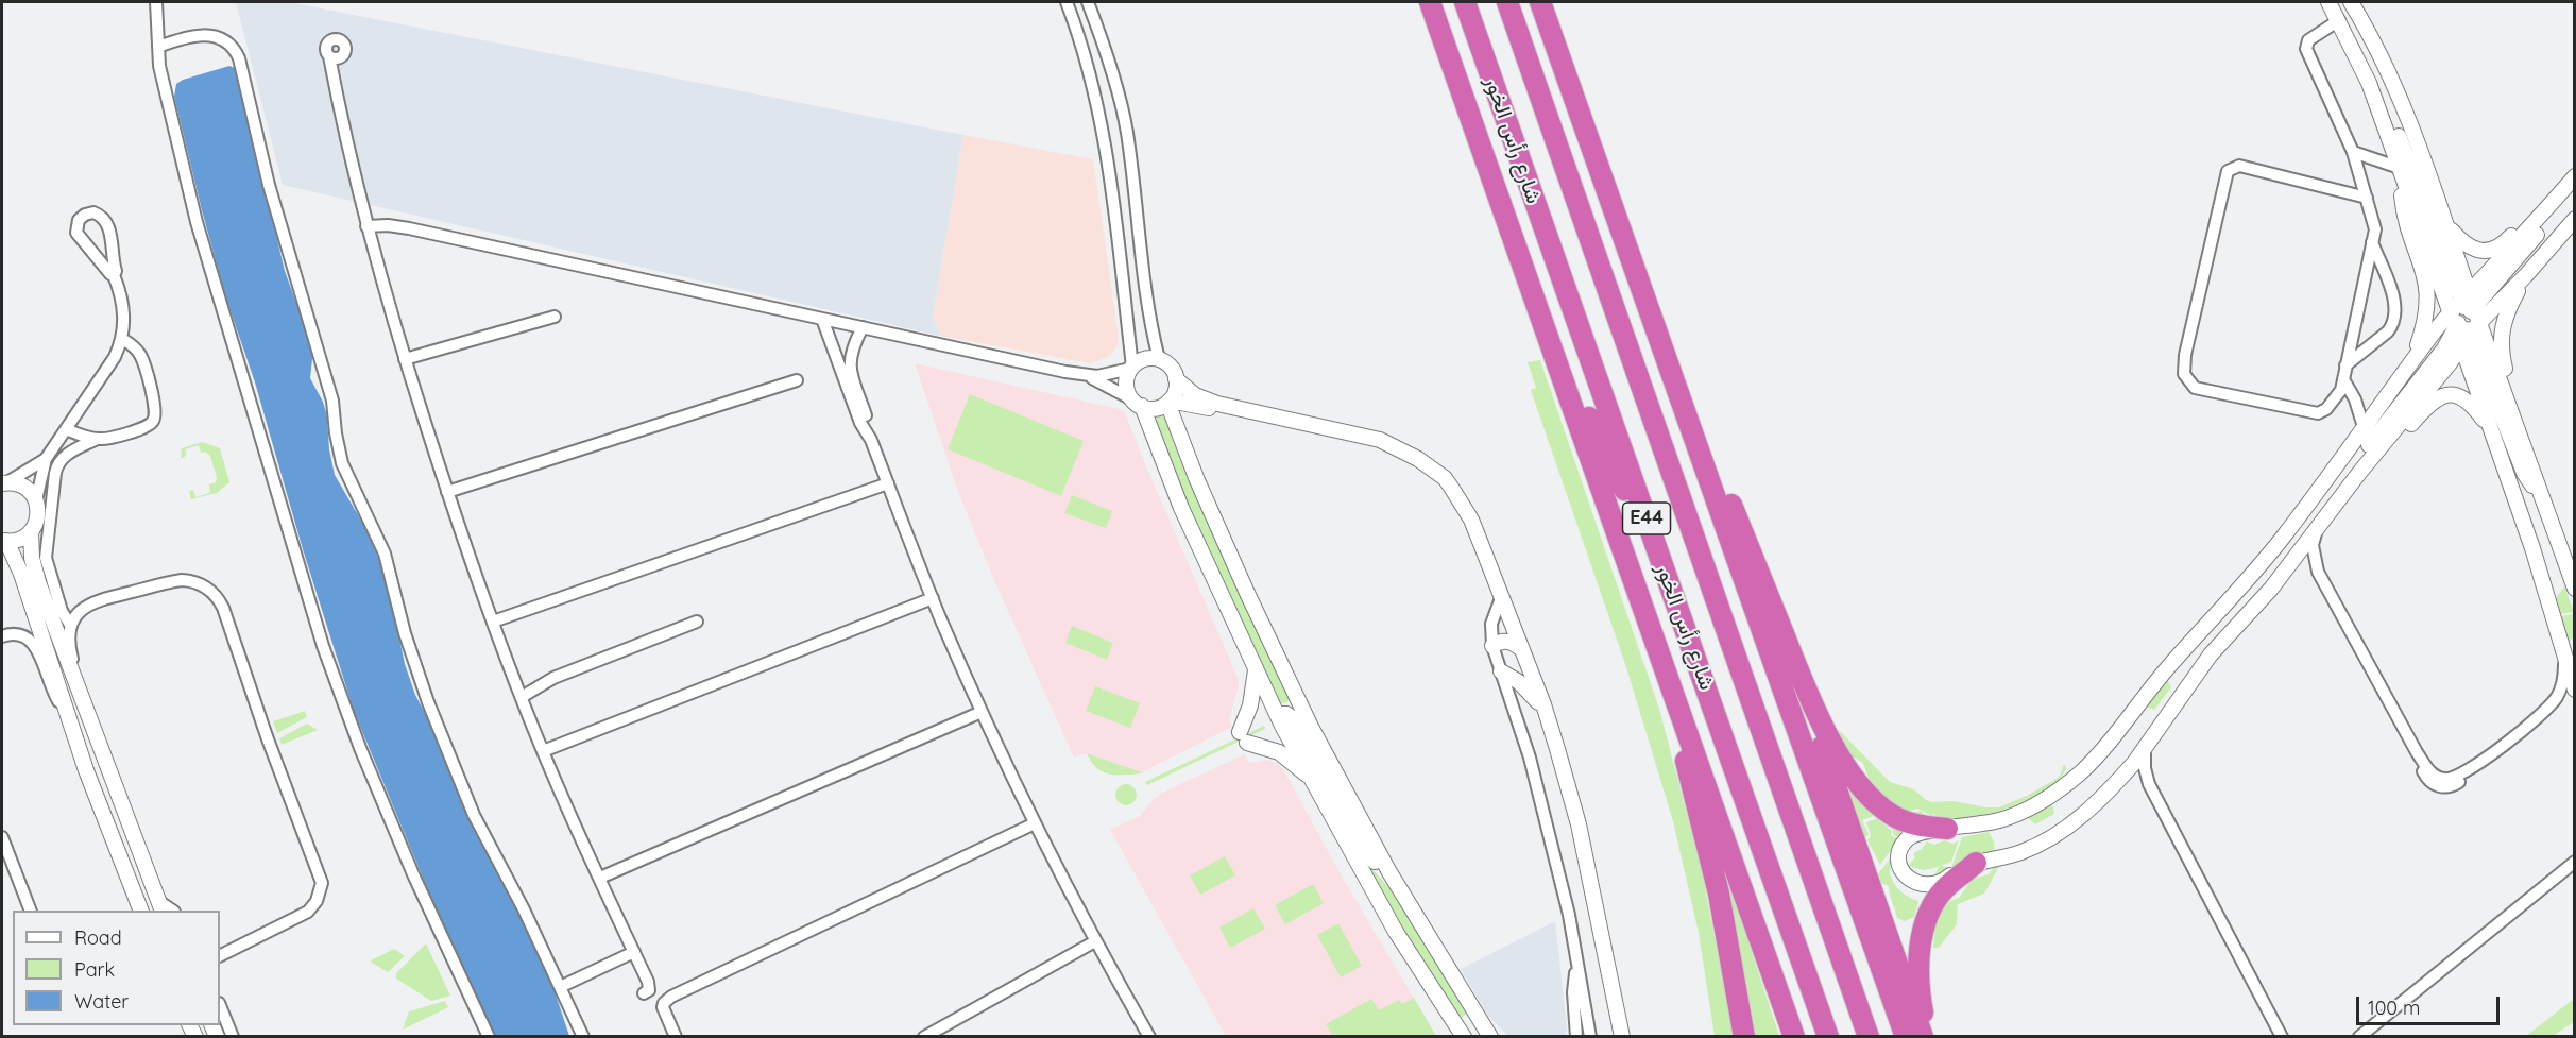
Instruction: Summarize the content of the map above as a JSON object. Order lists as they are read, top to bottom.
{
  "streets": {
    "highway": ["شارع رأس الخور", "E44"]
  },
  "legend": ["Road", "Park", "Water"],
  "scale_bar": "100 m"
}
